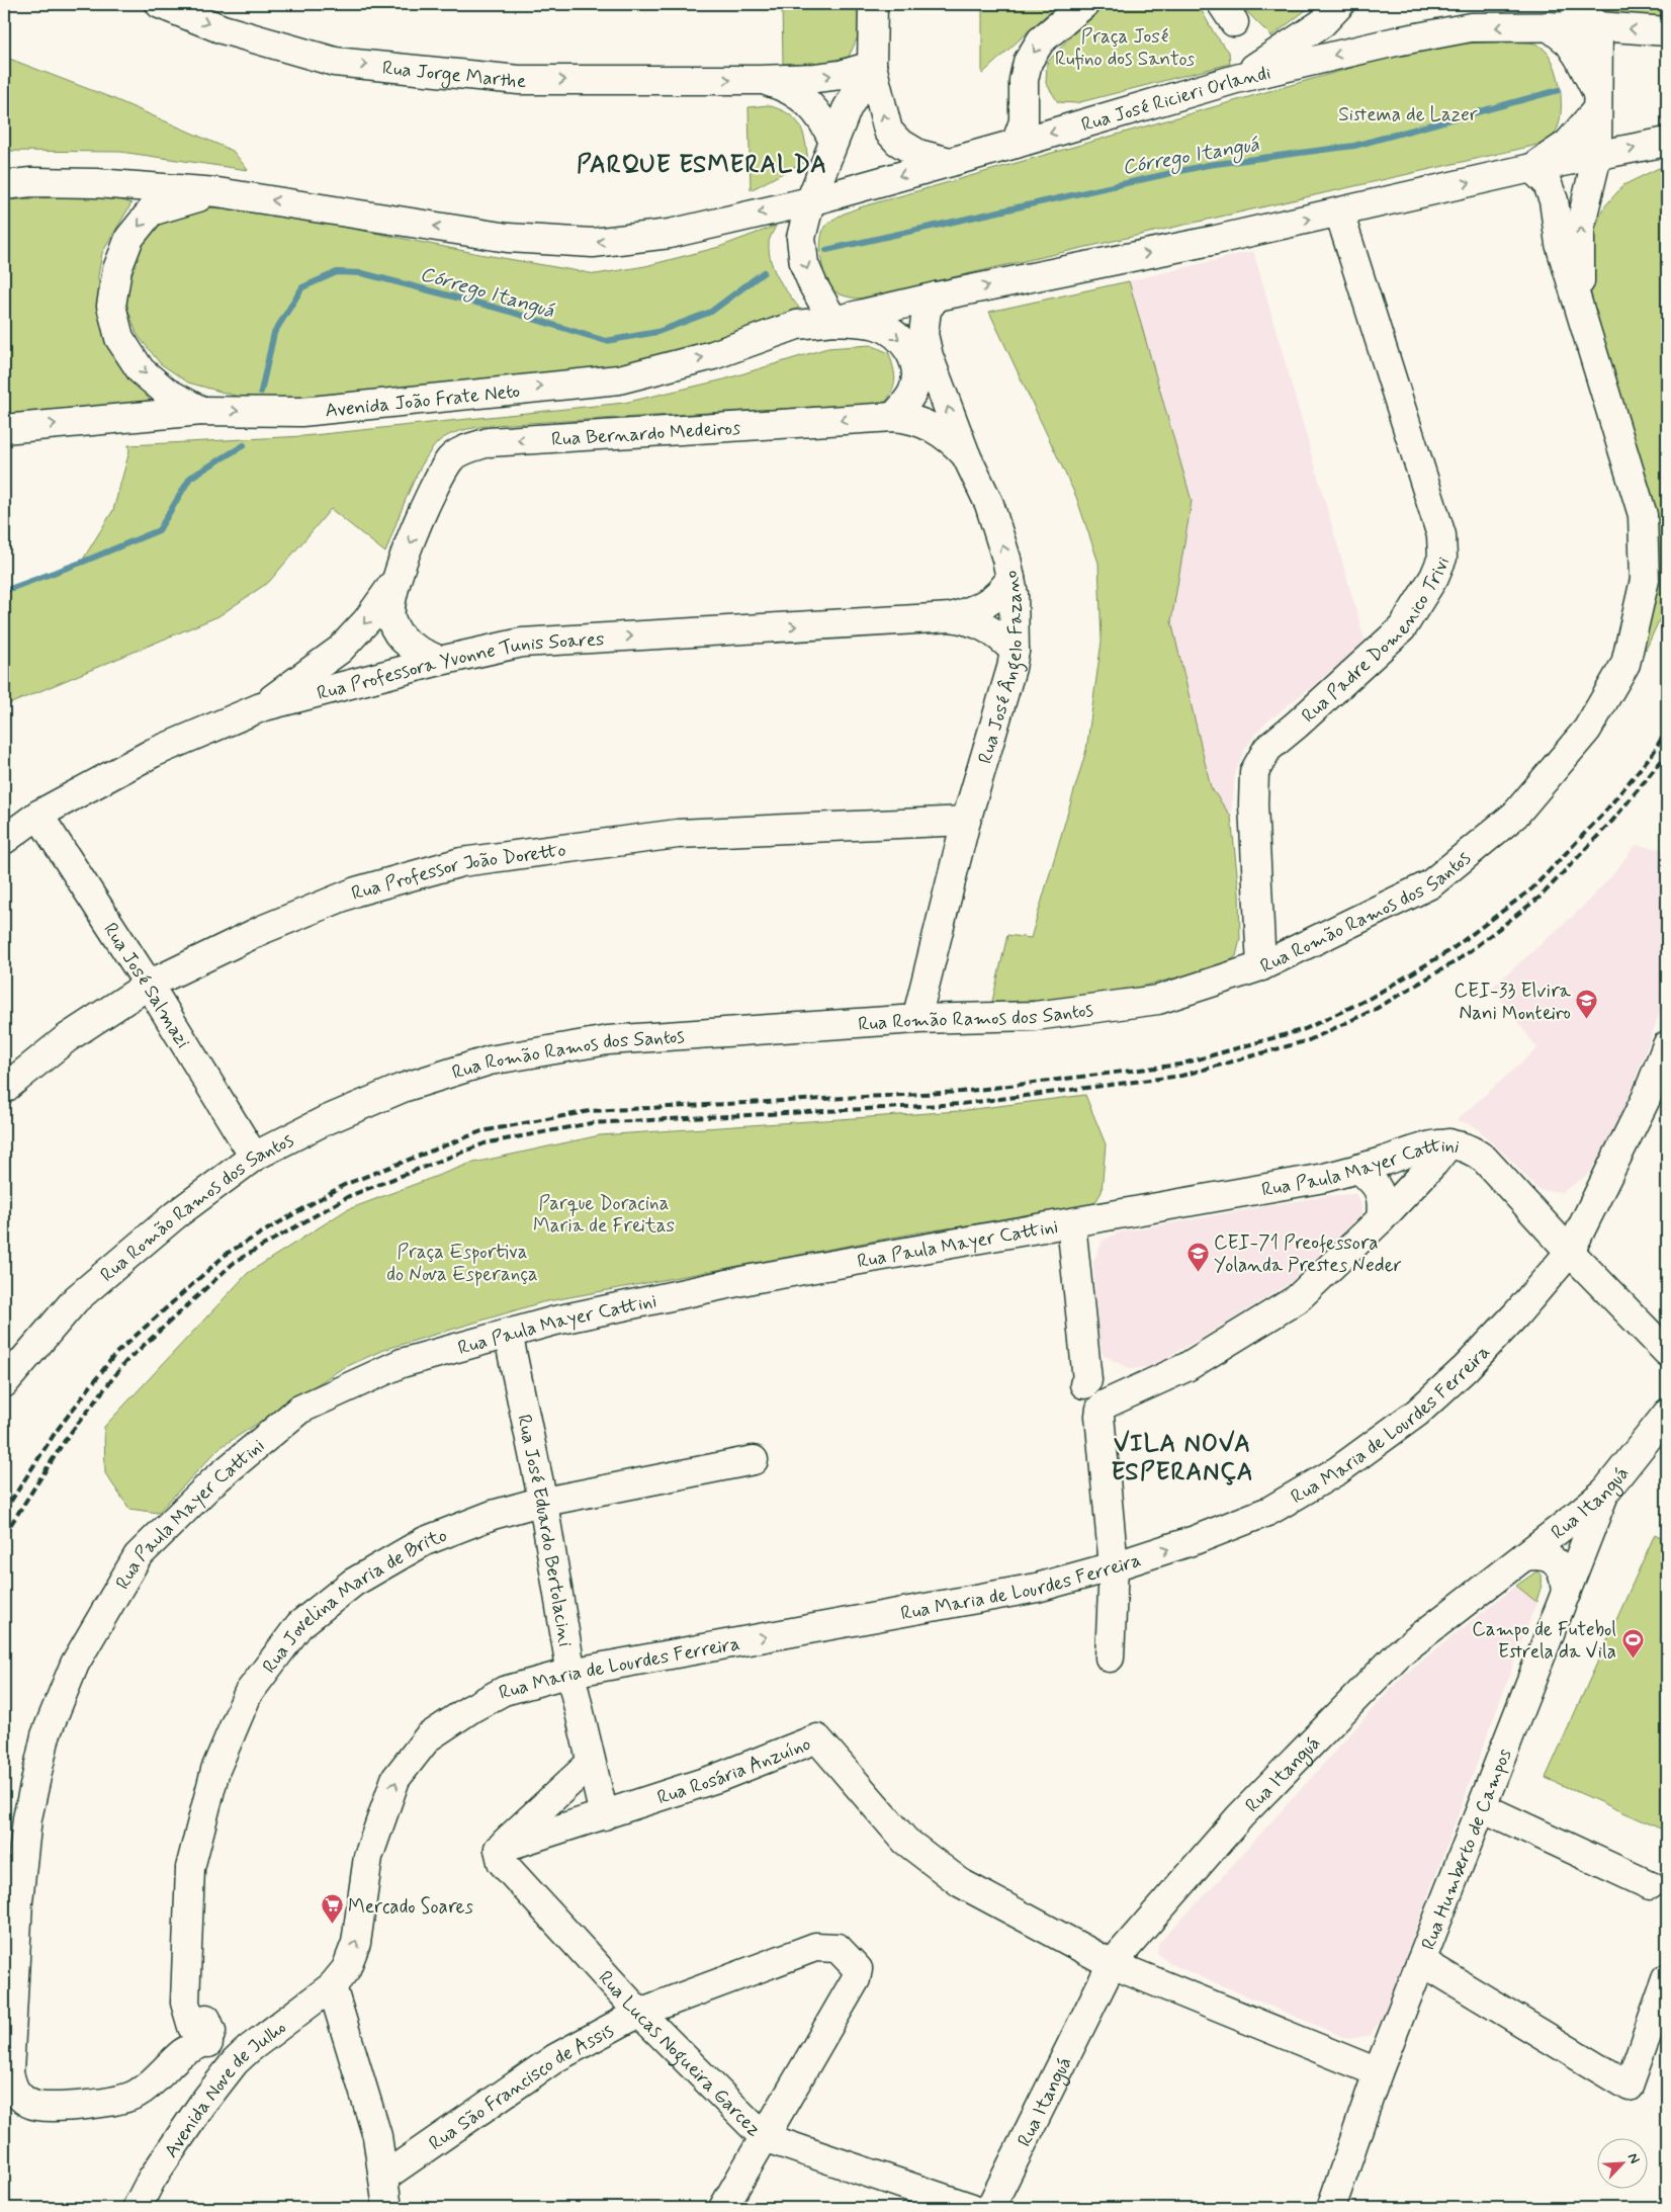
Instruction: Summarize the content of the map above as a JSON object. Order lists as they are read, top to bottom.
{
  "streets": {
    "street": [
      "Rua Jorge Marthe",
      "Rua José Ricieri Orlandi",
      "Avenida João Frate Neto",
      "Rua Bernardo Medeiros",
      "Rua Padre Domenico Trivi",
      "Rua Professora Yvonne Tunis Soares",
      "Rua José Ângelo Fazano",
      "Rua Professor João Doretto",
      "Rua Romão Ramos dos Santos",
      "Rua José Salmazi",
      "Rua Paula Mayer Cattini",
      "Rua Maria de Lourdes Ferreira",
      "Rua Itanguá",
      "Rua José Eduardo Bertolacini",
      "Rua Jovelina Maria de Brito",
      "Rua Rosária Anzuíno",
      "Rua Humberto de Campos",
      "Rua Lucas Nogueira Garcez",
      "Rua São Francisco de Assis",
      "Avenida Nove de Julho"
    ]
  },
  "crossings": [
    ["Rua José Ricieri Orlandi", "Rua Romão Ramos dos Santos"],
    ["Rua Bernardo Medeiros", "Rua Professora Yvonne Tunis Soares"],
    ["Rua Bernardo Medeiros", "Rua José Ângelo Fazano"],
    ["Rua Padre Domenico Trivi", "Rua Romão Ramos dos Santos"],
    ["Rua Professora Yvonne Tunis Soares", "Rua José Ângelo Fazano"],
    ["Rua Professora Yvonne Tunis Soares", "Rua José Salmazi"],
    ["Rua José Ângelo Fazano", "Rua Professor João Doretto"],
    ["Rua José Ângelo Fazano", "Rua Romão Ramos dos Santos"],
    ["Rua Professor João Doretto", "Rua José Salmazi"],
    ["Rua Romão Ramos dos Santos", "Rua José Salmazi"],
    ["Rua Paula Mayer Cattini", "Rua Maria de Lourdes Ferreira"],
    ["Rua Paula Mayer Cattini", "Rua José Eduardo Bertolacini"],
    ["Rua Paula Mayer Cattini", "Rua Jovelina Maria de Brito"],
    ["Rua Maria de Lourdes Ferreira", "Rua José Eduardo Bertolacini"],
    ["Rua Maria de Lourdes Ferreira", "Avenida Nove de Julho"],
    ["Rua Itanguá", "Rua Rosária Anzuíno"],
    ["Rua Itanguá", "Rua Humberto de Campos"],
    ["Rua José Eduardo Bertolacini", "Rua Jovelina Maria de Brito"],
    ["Rua José Eduardo Bertolacini", "Rua Rosária Anzuíno"],
    ["Rua Jovelina Maria de Brito", "Avenida Nove de Julho"],
    ["Rua Rosária Anzuíno", "Rua Lucas Nogueira Garcez"],
    ["Rua Lucas Nogueira Garcez", "Rua São Francisco de Assis"]
  ],
  "one_way": ["Rua Bernardo Medeiros", "Rua Professora Yvonne Tunis Soares", "Rua Maria de Lourdes Ferreira"],
  "districts": ["PARQUE ESMERALDA", "VILA NOVA ESPERANÇA"],
  "water": ["Córrego Itanguá"],
  "parks": [
    "Praça José Rufino dos Santos",
    "Sistema de Lazer",
    "Parque Doracina Maria de Freitas",
    "Praça Esportiva do Nova Esperança"
  ],
  "places": {
    "school or university": ["CEI-33 Elvira Nani Monteiro", "CEI-71 Preofessora Yolanda Prestes Neder"],
    "sports": ["Campo de Futebol Estrela da Vila"],
    "supermarket": ["Mercado Soares"]
  },
  "north": "top right"
}
